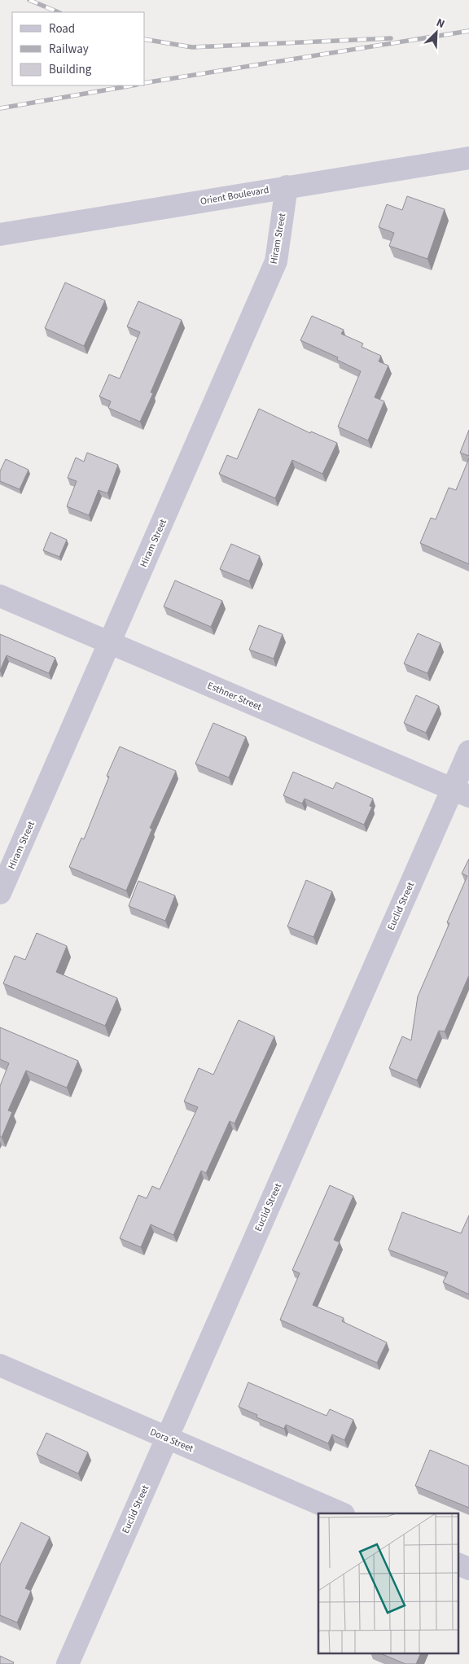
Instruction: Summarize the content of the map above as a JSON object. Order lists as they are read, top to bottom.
{
  "streets": {
    "street": [
      "Orient Boulevard",
      "Hiram Street",
      "Esthner Street",
      "Euclid Street",
      "Dora Street"
    ]
  },
  "crossings": [
    ["Orient Boulevard", "Hiram Street"],
    ["Hiram Street", "Esthner Street"],
    ["Esthner Street", "Euclid Street"],
    ["Euclid Street", "Dora Street"]
  ],
  "legend": ["Road", "Railway", "Building"],
  "north": "top right"
}
